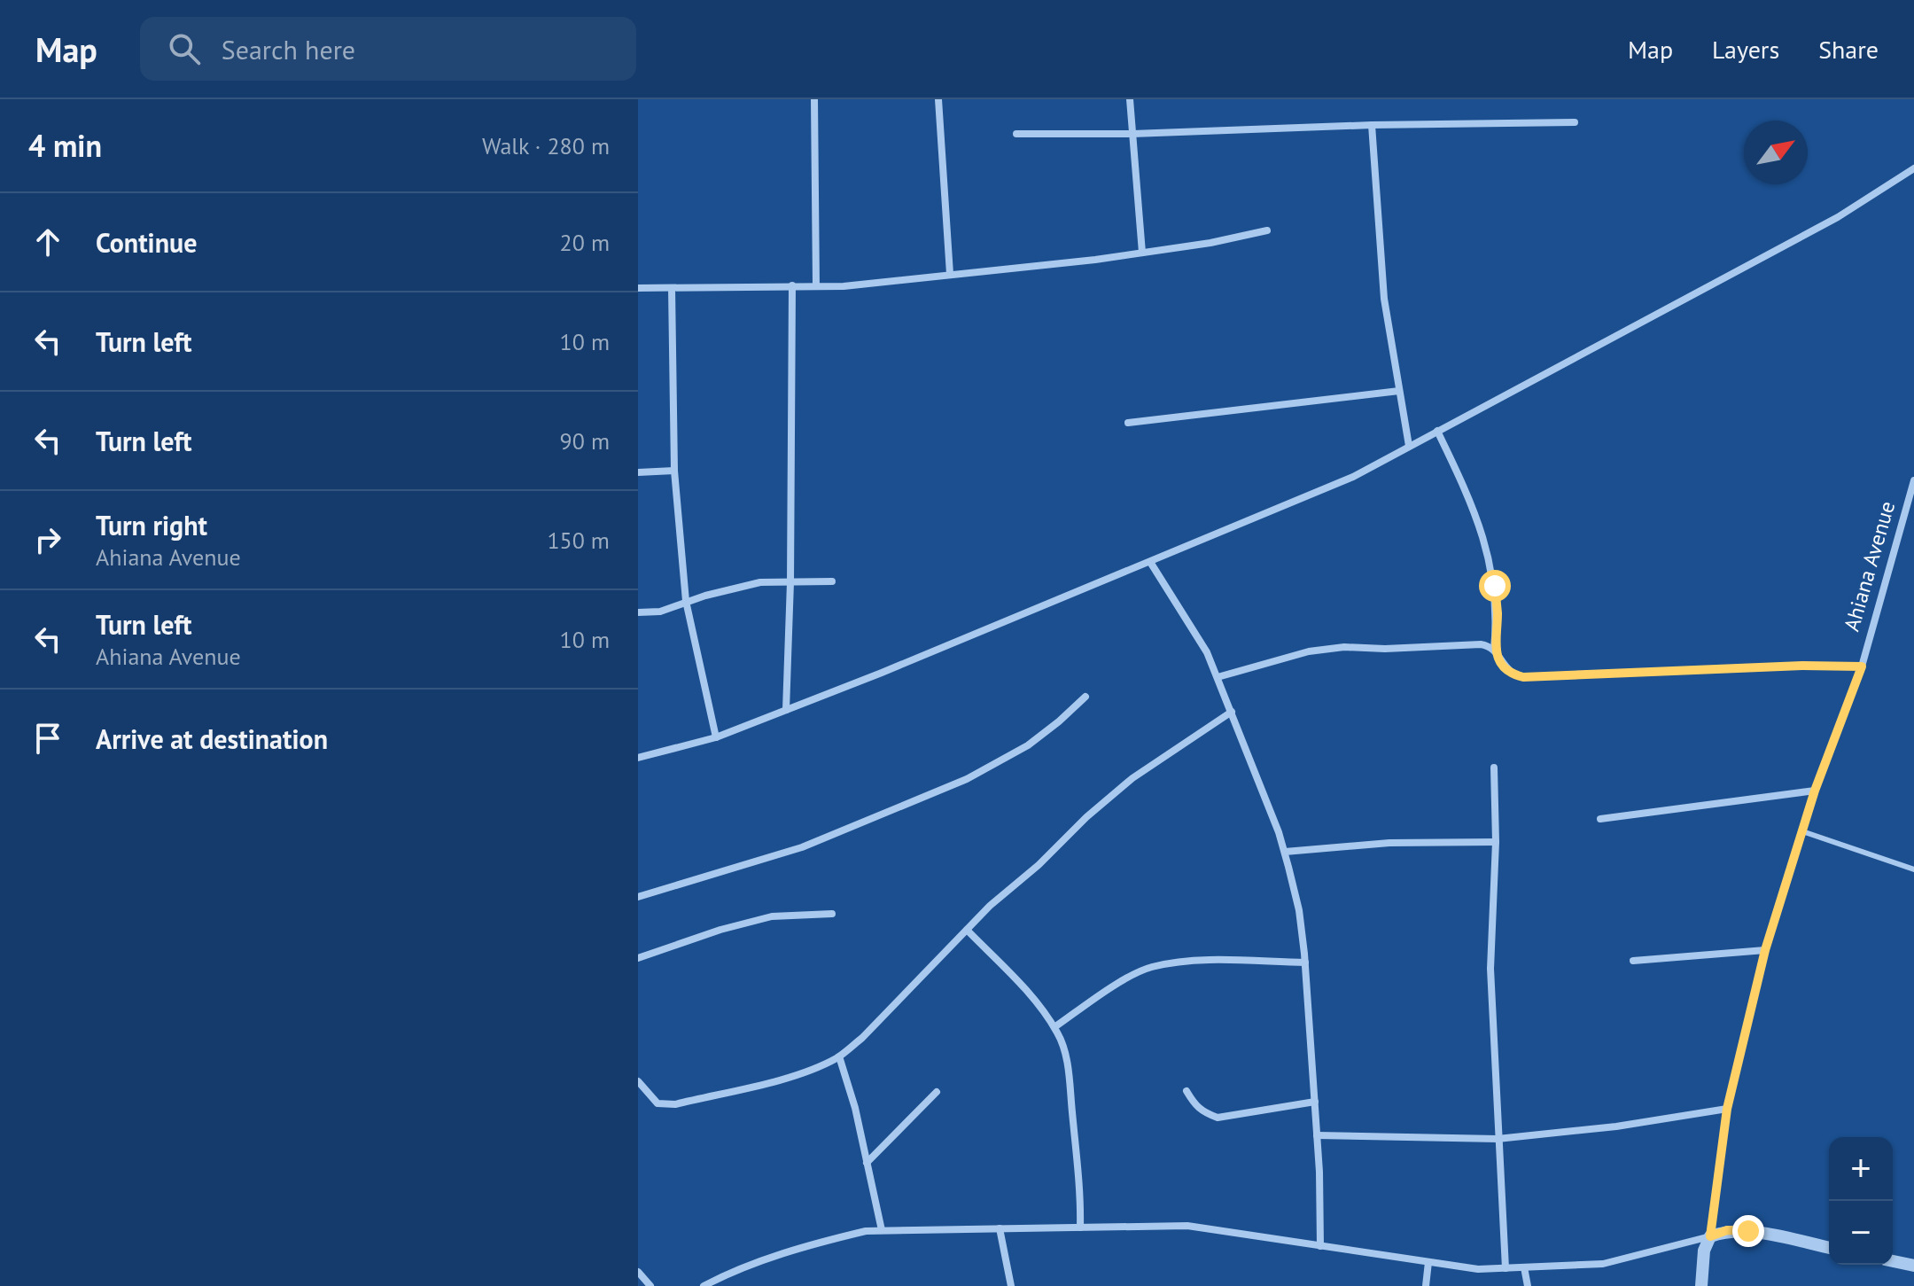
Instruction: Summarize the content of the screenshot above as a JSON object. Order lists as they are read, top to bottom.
{
  "streets": {
    "street": ["Ahiana Avenue"]
  },
  "north": "top right",
  "page": {
    "header": "Map",
    "search": "Search here",
    "nav": ["Map", "Layers", "Share"],
    "heading": ["4 min", "Walk · 280 m"],
    "list": [
      ["Continue", "20 m"],
      ["Turn left", "10 m"],
      ["Turn left", "90 m"],
      ["Turn right", "Ahiana Avenue", "150 m"],
      ["Turn left", "Ahiana Avenue", "10 m"],
      "Arrive at destination"
    ],
    "map_buttons": ["+", "−"]
  }
}
